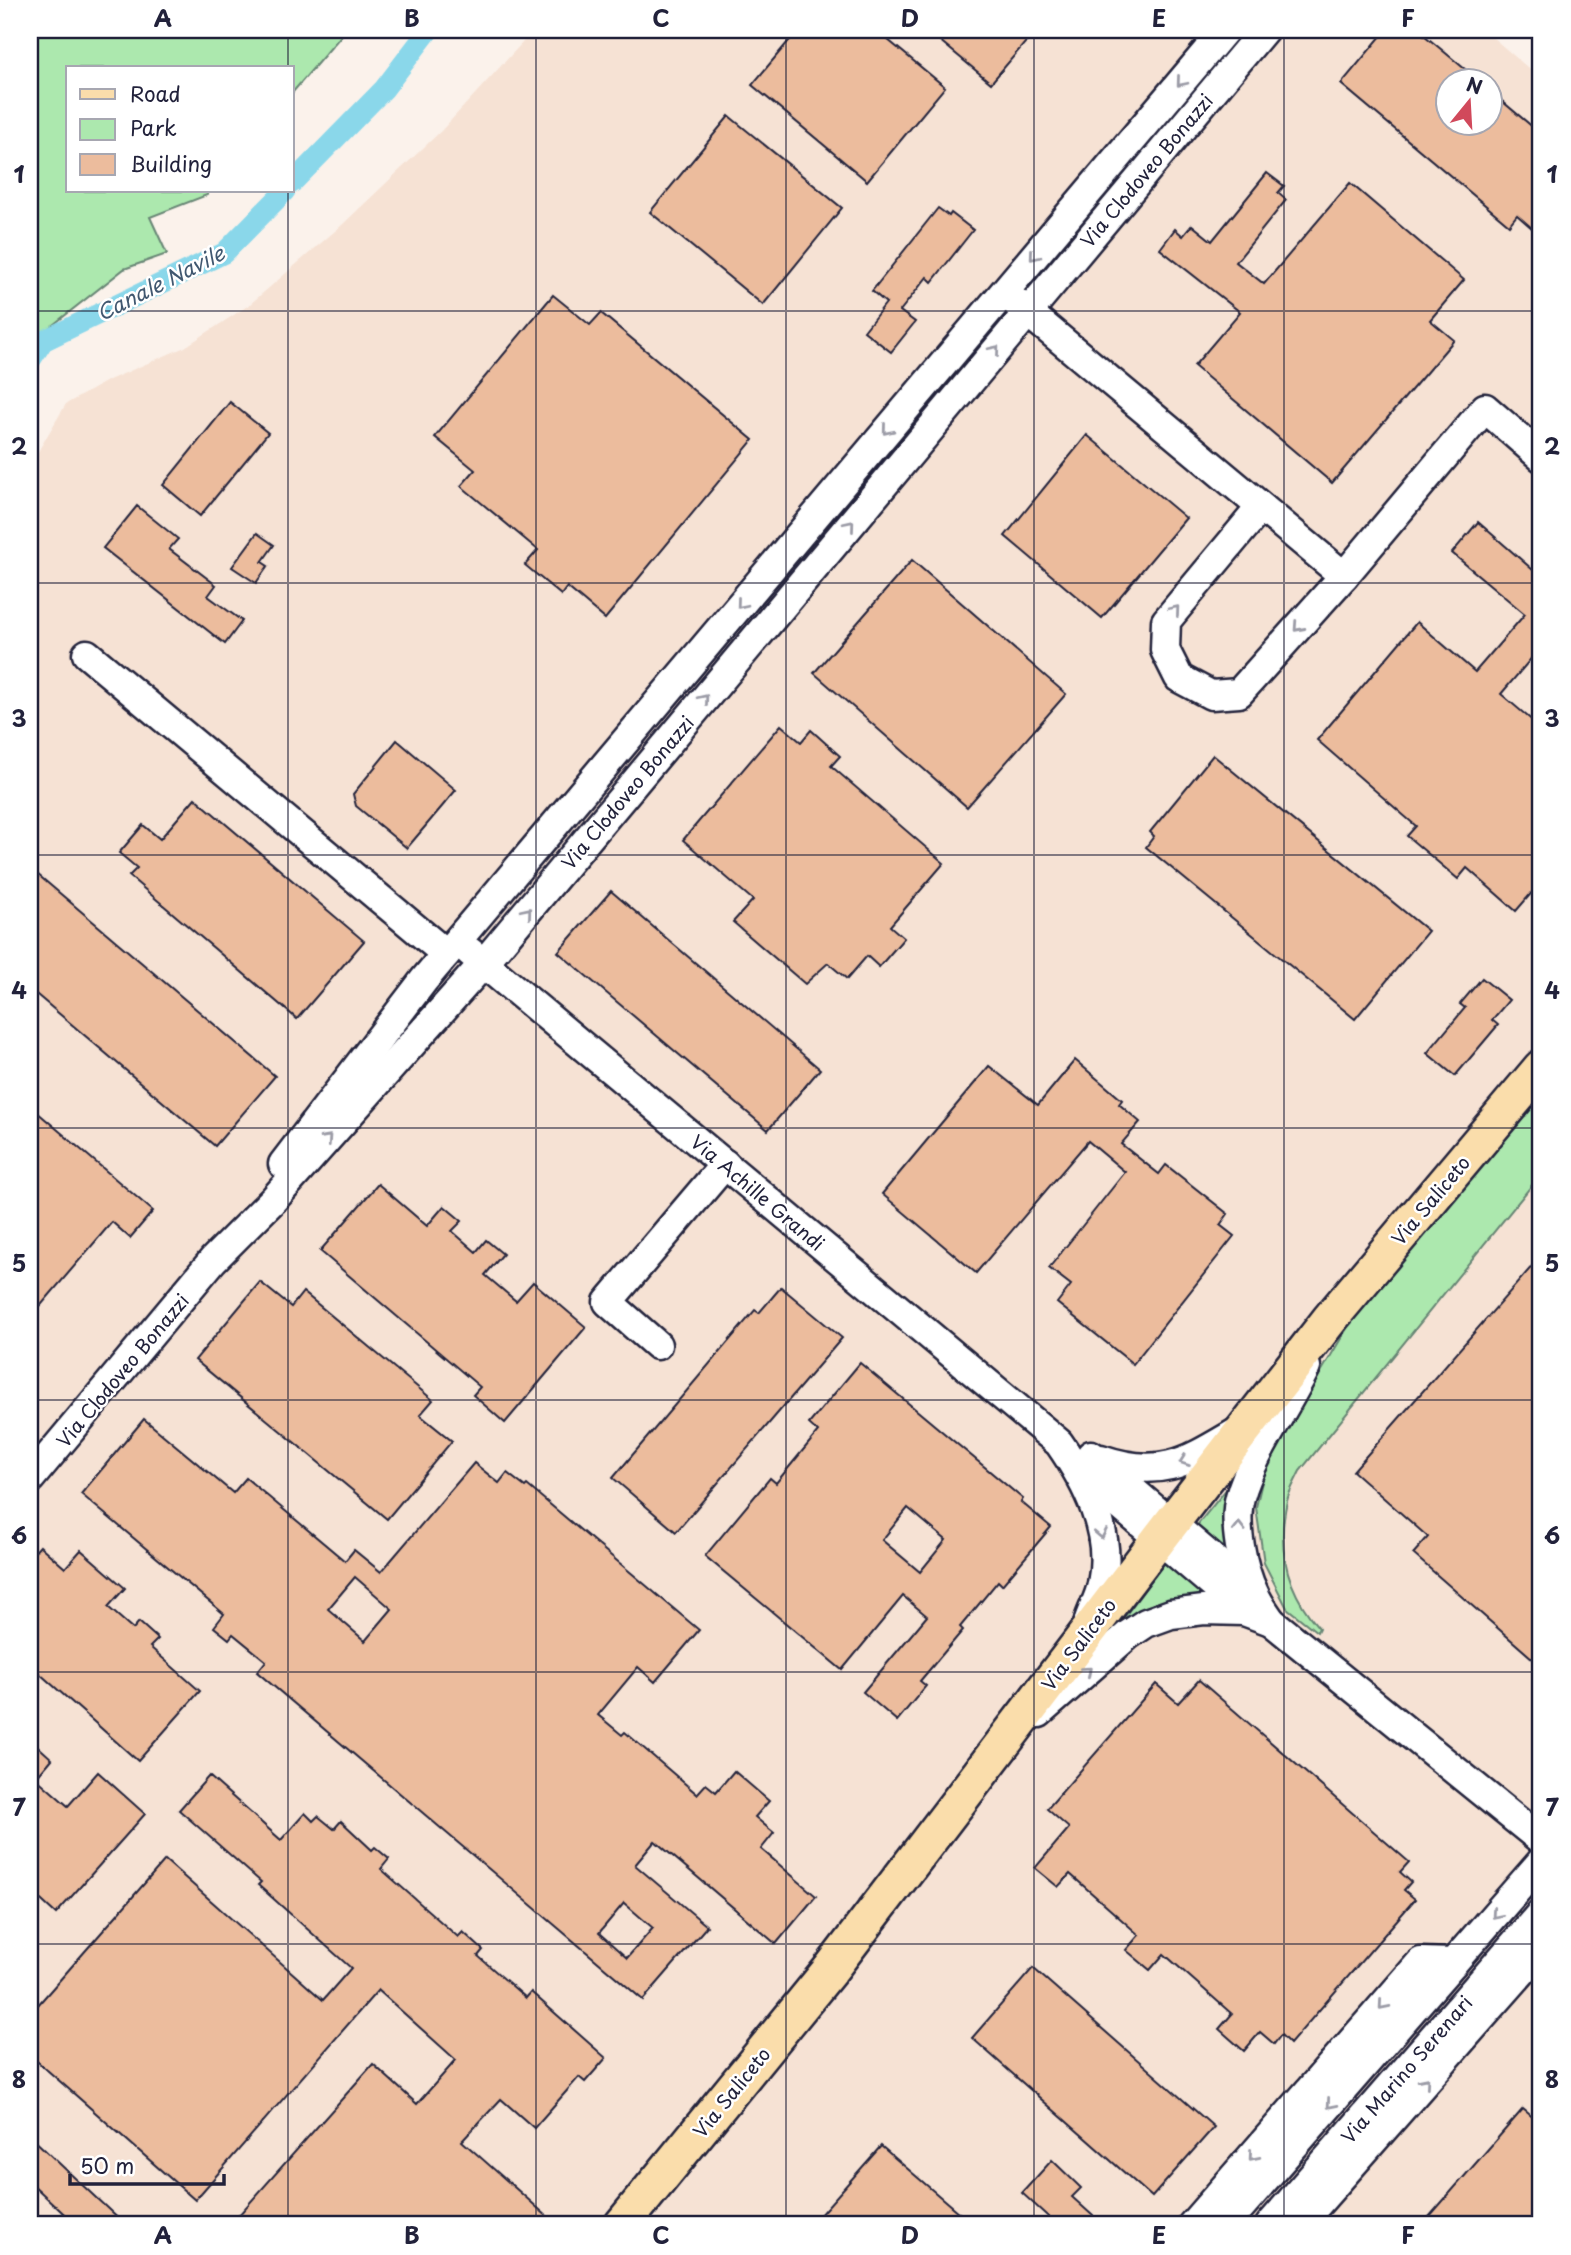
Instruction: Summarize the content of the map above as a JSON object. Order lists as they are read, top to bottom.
{
  "streets": {
    "main road": ["Via Saliceto"],
    "street": ["Via Clodoveo Bonazzi", "Via Achille Grandi", "Via Marino Serenari"]
  },
  "crossings": [
    ["Via Clodoveo Bonazzi", "Via Achille Grandi"],
    ["Via Achille Grandi", "Via Saliceto"]
  ],
  "water": ["Canale Navile"],
  "legend": ["Road", "Park", "Building"],
  "scale_bar": "50 m",
  "north": "top",
  "grid": {
    "columns": [
      "A",
      "B",
      "C",
      "D",
      "E",
      "F"
    ],
    "rows": [
      "1",
      "2",
      "3",
      "4",
      "5",
      "6",
      "7",
      "8"
    ]
  }
}
